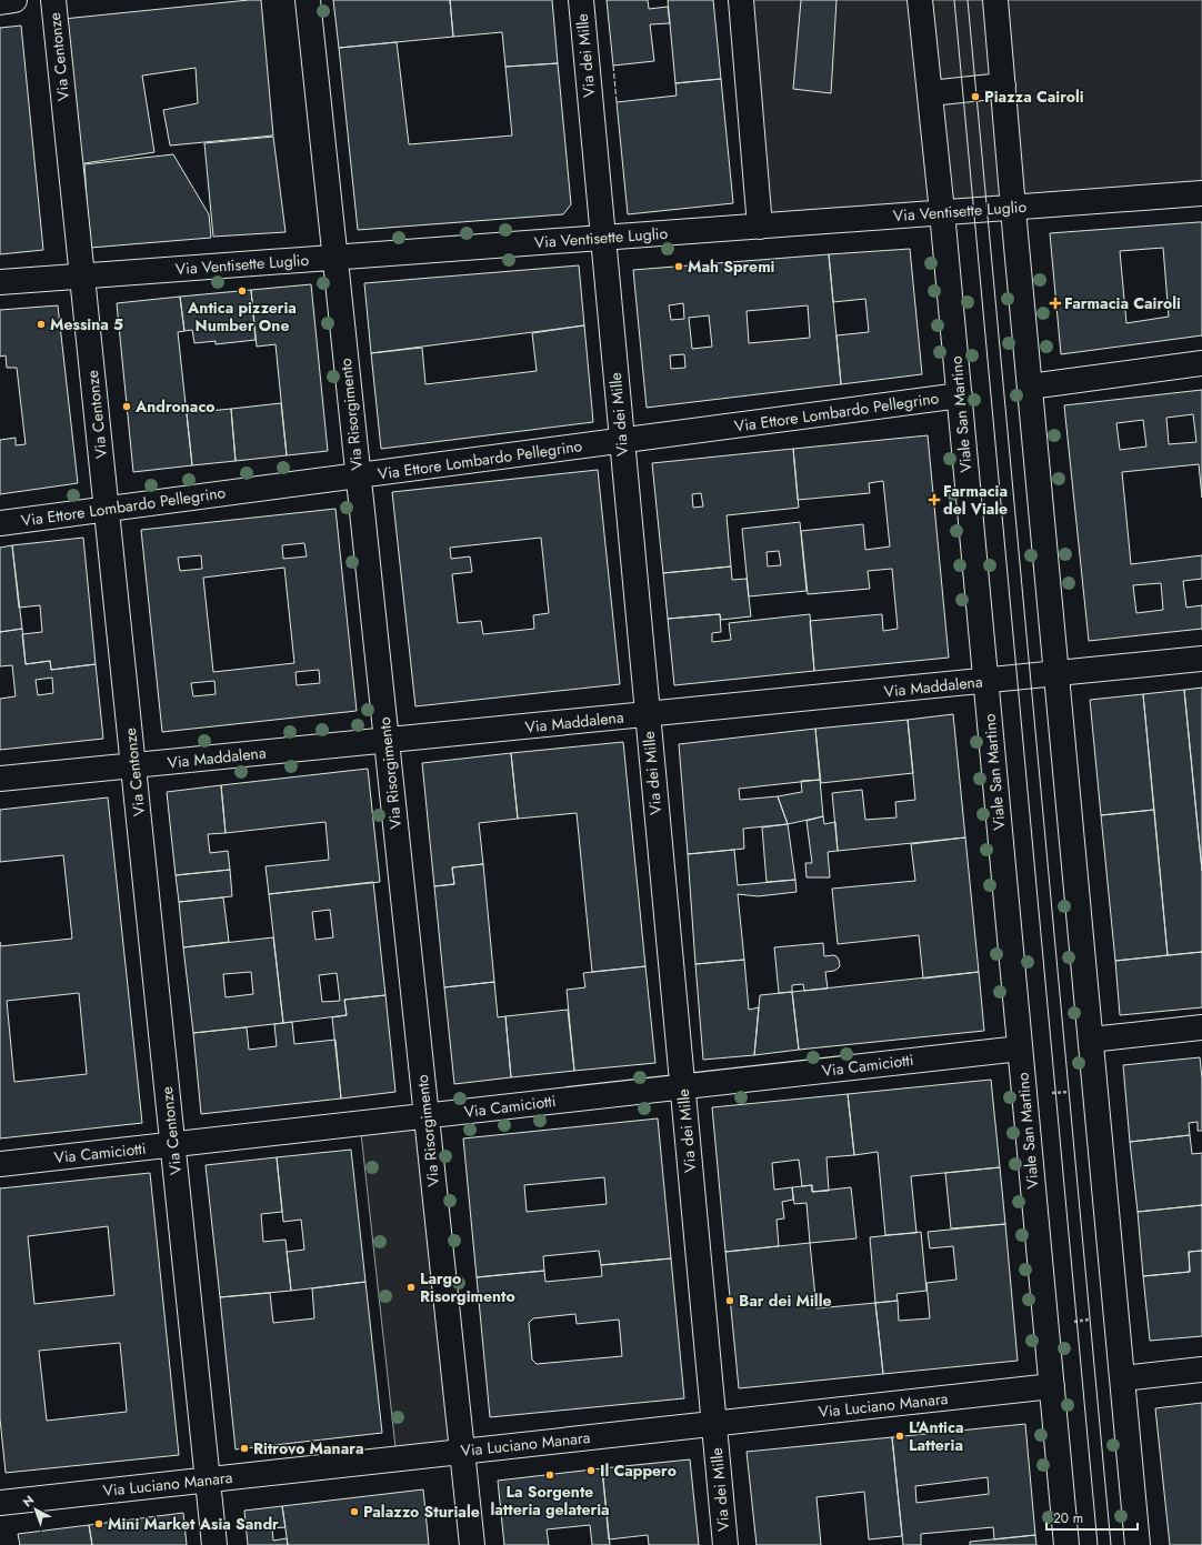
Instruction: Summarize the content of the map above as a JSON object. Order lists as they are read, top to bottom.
{
  "streets": {
    "street": [
      "Via dei Mille",
      "Via Centonze",
      "Via Ventisette Luglio",
      "Via Ettore Lombardo Pellegrino",
      "Via Risorgimento",
      "Viale San Martino",
      "Via Maddalena",
      "Via Camiciotti",
      "Via Luciano Manara"
    ]
  },
  "crossings": [
    ["Via dei Mille", "Via Ventisette Luglio"],
    ["Via dei Mille", "Via Ettore Lombardo Pellegrino"],
    ["Via dei Mille", "Via Maddalena"],
    ["Via dei Mille", "Via Camiciotti"],
    ["Via dei Mille", "Via Luciano Manara"],
    ["Via Centonze", "Via Ventisette Luglio"],
    ["Via Centonze", "Via Ettore Lombardo Pellegrino"],
    ["Via Centonze", "Via Maddalena"],
    ["Via Centonze", "Via Camiciotti"],
    ["Via Centonze", "Via Luciano Manara"],
    ["Via Ventisette Luglio", "Via Risorgimento"],
    ["Via Ventisette Luglio", "Viale San Martino"],
    ["Via Ettore Lombardo Pellegrino", "Via Risorgimento"],
    ["Via Ettore Lombardo Pellegrino", "Viale San Martino"],
    ["Via Risorgimento", "Via Maddalena"],
    ["Via Risorgimento", "Via Camiciotti"],
    ["Via Risorgimento", "Via Luciano Manara"],
    ["Viale San Martino", "Via Maddalena"],
    ["Viale San Martino", "Via Camiciotti"],
    ["Viale San Martino", "Via Luciano Manara"]
  ],
  "places": {
    "other": [
      "Piazza Cairoli",
      "Mah Spremi",
      "Antica pizzeria Number One",
      "Messina 5",
      "Andronaco",
      "Largo Risorgimento",
      "Bar dei Mille",
      "L'Antica Latteria",
      "Ritrovo Manara",
      "Il Cappero",
      "La Sorgente latteria gelateria",
      "Palazzo Sturiale",
      "Mini Market Asia Sandr"
    ],
    "health": ["Farmacia Cairoli", "Farmacia del Viale"]
  },
  "scale_bar": "20 m",
  "north": "top left"
}
